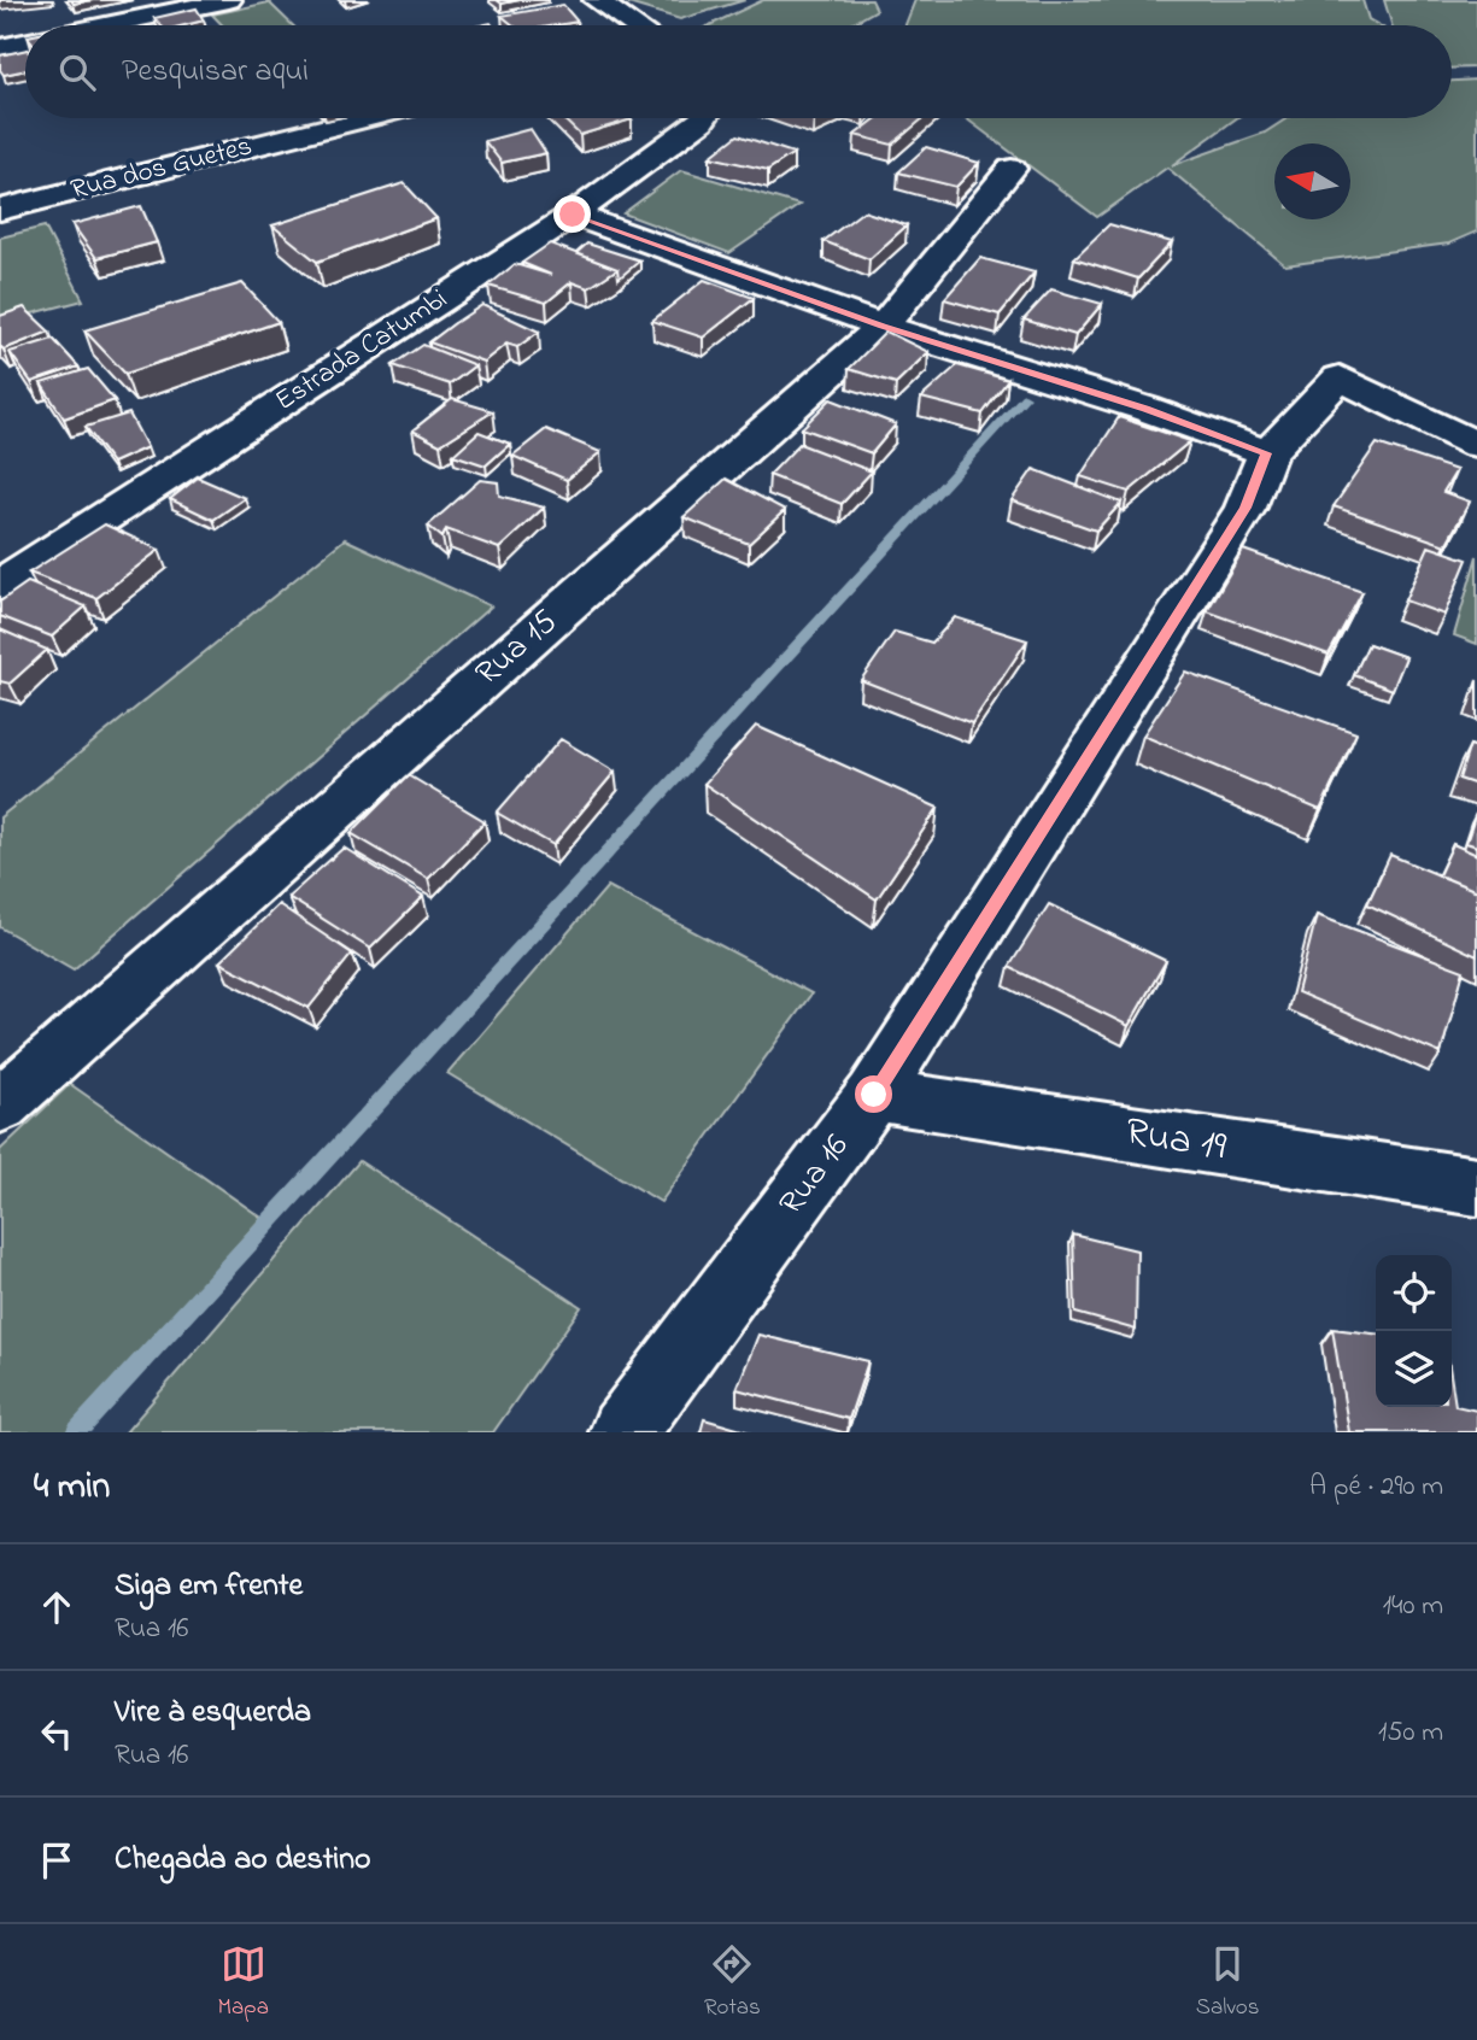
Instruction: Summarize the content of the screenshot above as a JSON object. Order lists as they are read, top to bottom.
{
  "streets": {
    "street": [
      "Rua dos Guetes",
      "Estrada Catumbi",
      "Rua 15",
      "Rua 19",
      "Rua 16"
    ]
  },
  "crossings": [
    ["Rua 19", "Rua 16"]
  ],
  "north": "left",
  "page": {
    "search": "Pesquisar aqui",
    "heading": ["4 min", "A pé · 290 m"],
    "list": [
      ["Siga em frente", "Rua 16", "140 m"],
      ["Vire à esquerda", "Rua 16", "150 m"],
      "Chegada ao destino"
    ],
    "nav": ["Mapa", "Rotas", "Salvos"]
  }
}
